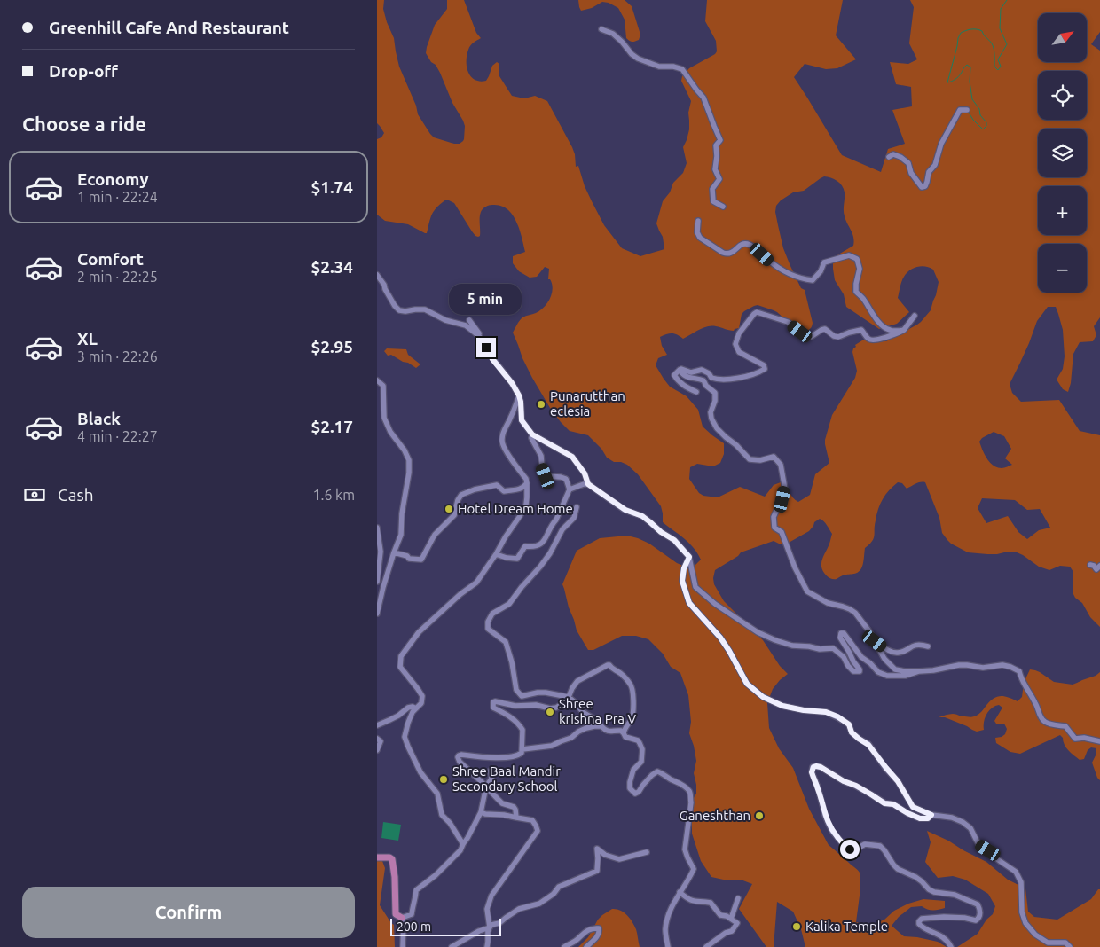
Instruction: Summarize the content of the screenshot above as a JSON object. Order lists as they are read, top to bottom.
{
  "places": [
    "Punarutthan eclesia",
    "Hotel Dream Home",
    "Shree krishna Pra V",
    "Shree Baal Mandir Secondary School",
    "Ganeshthan",
    "Kalika Temple"
  ],
  "scale_bar": "200 m",
  "north": "top right",
  "page": {
    "banner": ["Greenhill Cafe And Restaurant", "Drop-off"],
    "map_buttons": ["+", "−"],
    "heading": "Choose a ride",
    "list": [
      {
        "name": "Economy",
        "note": "1 min · 22:24",
        "value": "$1.74"
      },
      {
        "name": "Comfort",
        "note": "2 min · 22:25",
        "value": "$2.34"
      },
      {
        "name": "XL",
        "note": "3 min · 22:26",
        "value": "$2.95"
      },
      {
        "name": "Black",
        "note": "4 min · 22:27",
        "value": "$2.17"
      }
    ],
    "bubble": "5 min",
    "pay": ["Cash", "1.6 km"],
    "buttons": "Confirm",
    "scale": "200 m"
  }
}
